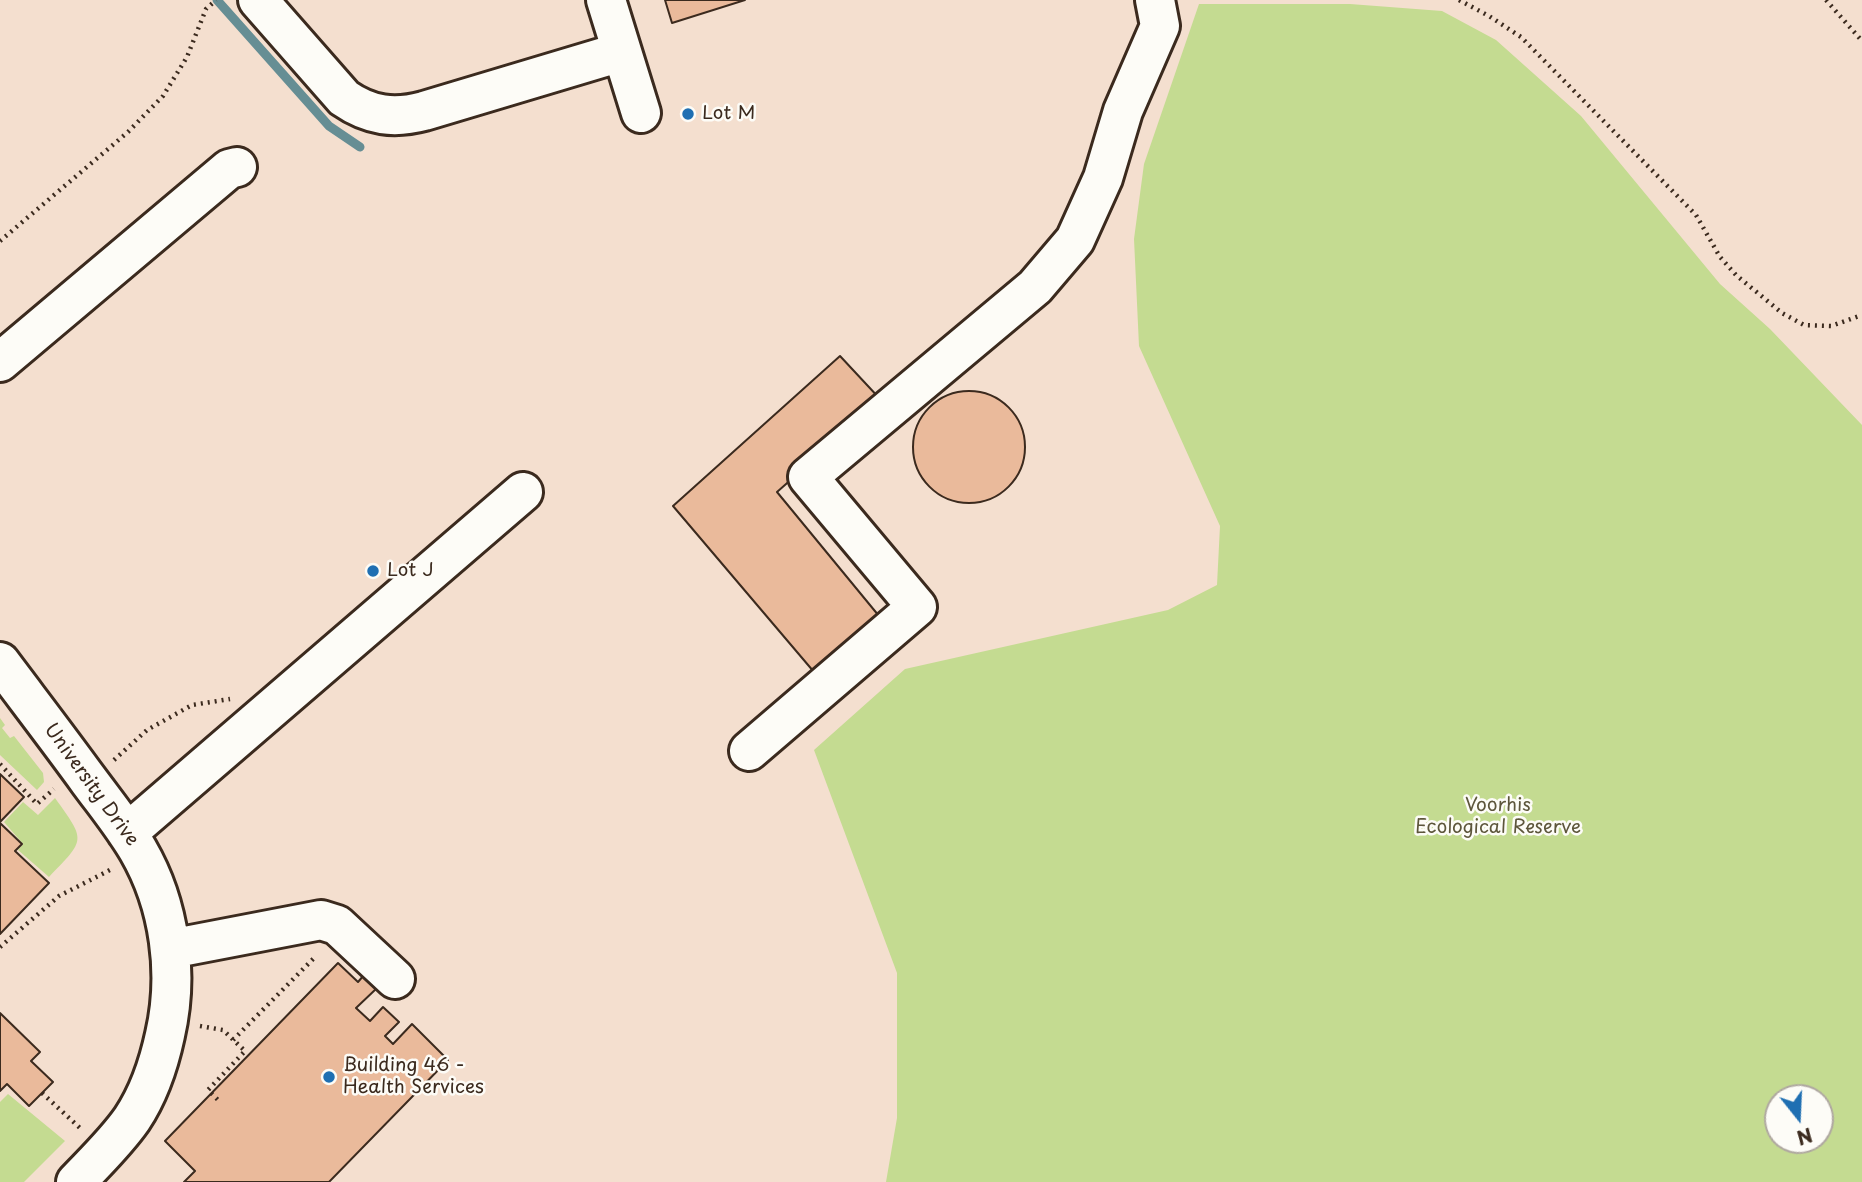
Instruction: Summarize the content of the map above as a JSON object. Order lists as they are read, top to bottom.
{
  "streets": {
    "street": ["University Drive"]
  },
  "parks": ["Voorhis Ecological Reserve"],
  "places": ["Lot M", "Lot J", "Building 46 - Health Services"],
  "north": "bottom"
}
